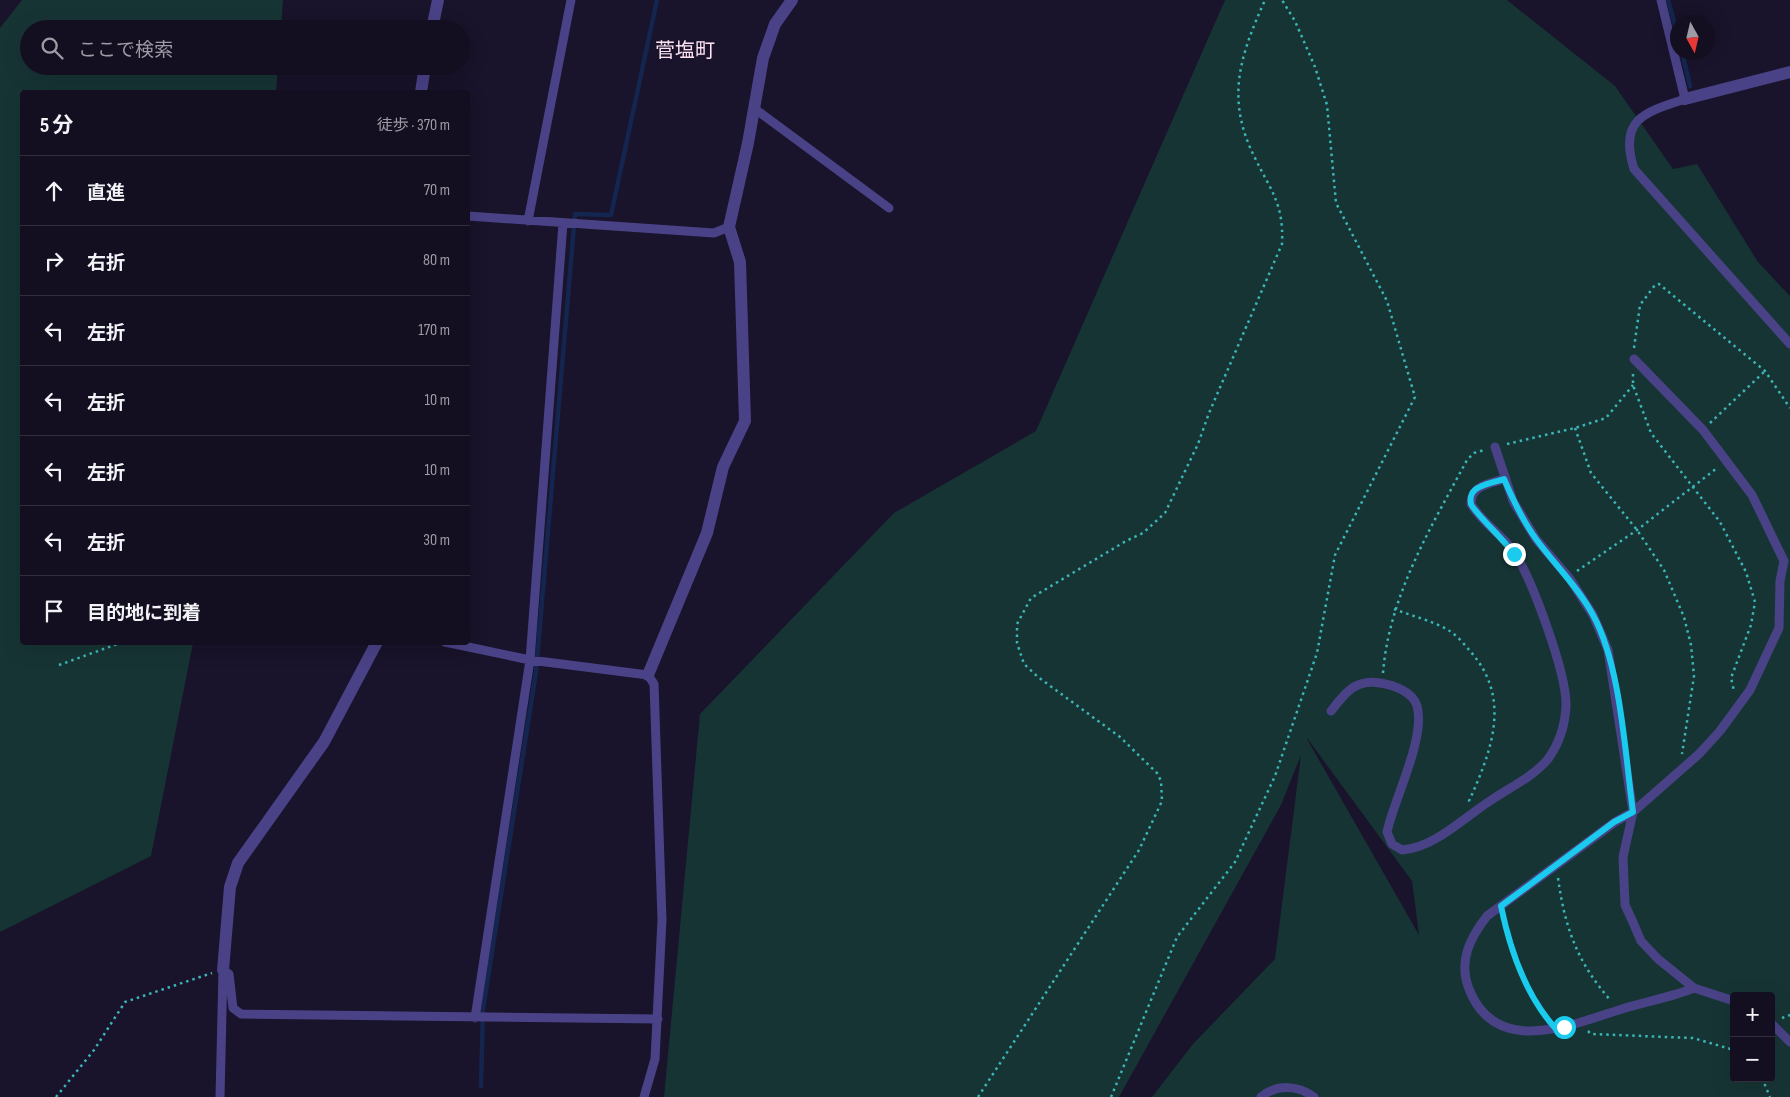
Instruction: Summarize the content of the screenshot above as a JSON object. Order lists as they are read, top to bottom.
{
  "districts": ["菅塩町"],
  "north": "bottom",
  "page": {
    "search": "ここで検索",
    "heading": ["5 分", "徒歩 · 370 m"],
    "list": [
      ["直進", "70 m"],
      ["右折", "80 m"],
      ["左折", "170 m"],
      ["左折", "10 m"],
      ["左折", "10 m"],
      ["左折", "30 m"],
      "目的地に到着"
    ],
    "map_buttons": ["+", "−"]
  }
}
